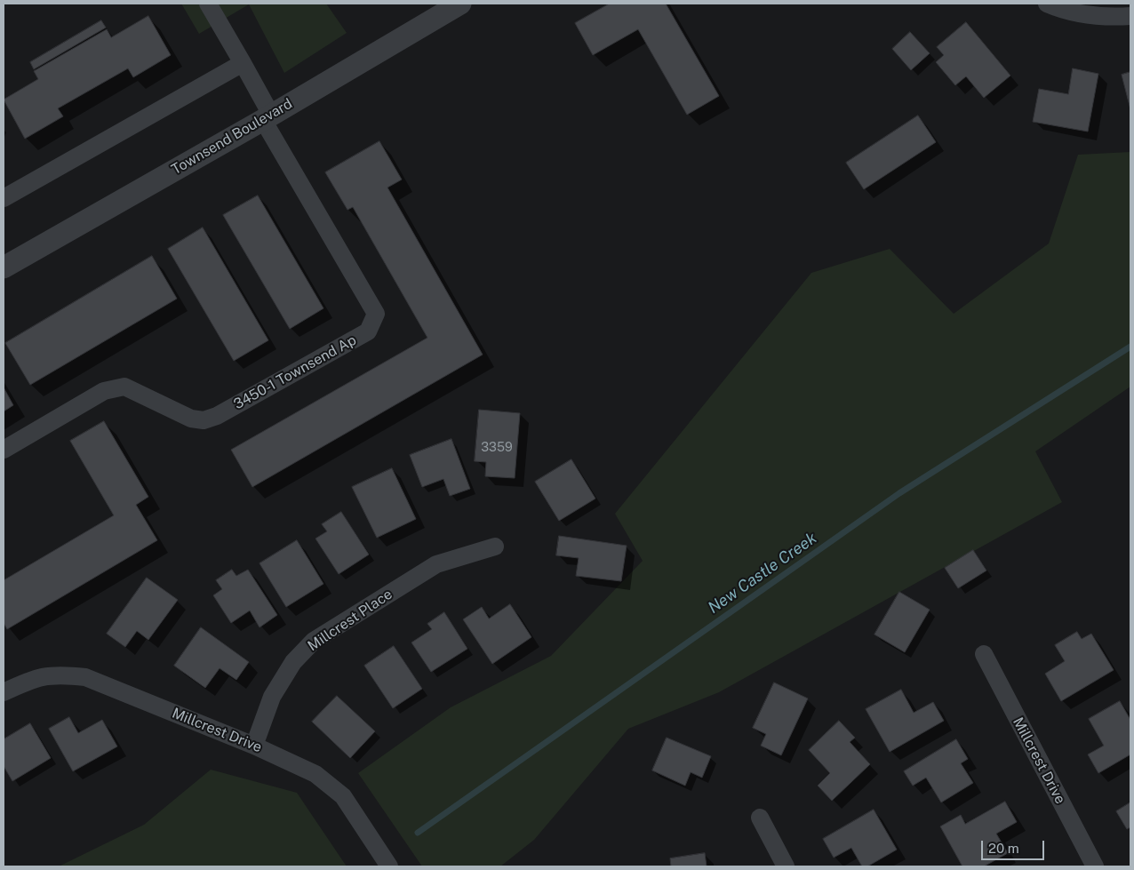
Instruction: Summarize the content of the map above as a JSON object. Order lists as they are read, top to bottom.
{
  "streets": {
    "street": [
      "Townsend Boulevard",
      "3450-1 Townsend Ap",
      "Millcrest Place",
      "Millcrest Drive"
    ]
  },
  "crossings": [
    ["Townsend Boulevard", "3450-1 Townsend Ap"],
    ["Millcrest Place", "Millcrest Drive"]
  ],
  "water": ["New Castle Creek"],
  "house_numbers": ["3359"],
  "scale_bar": "20 m"
}
